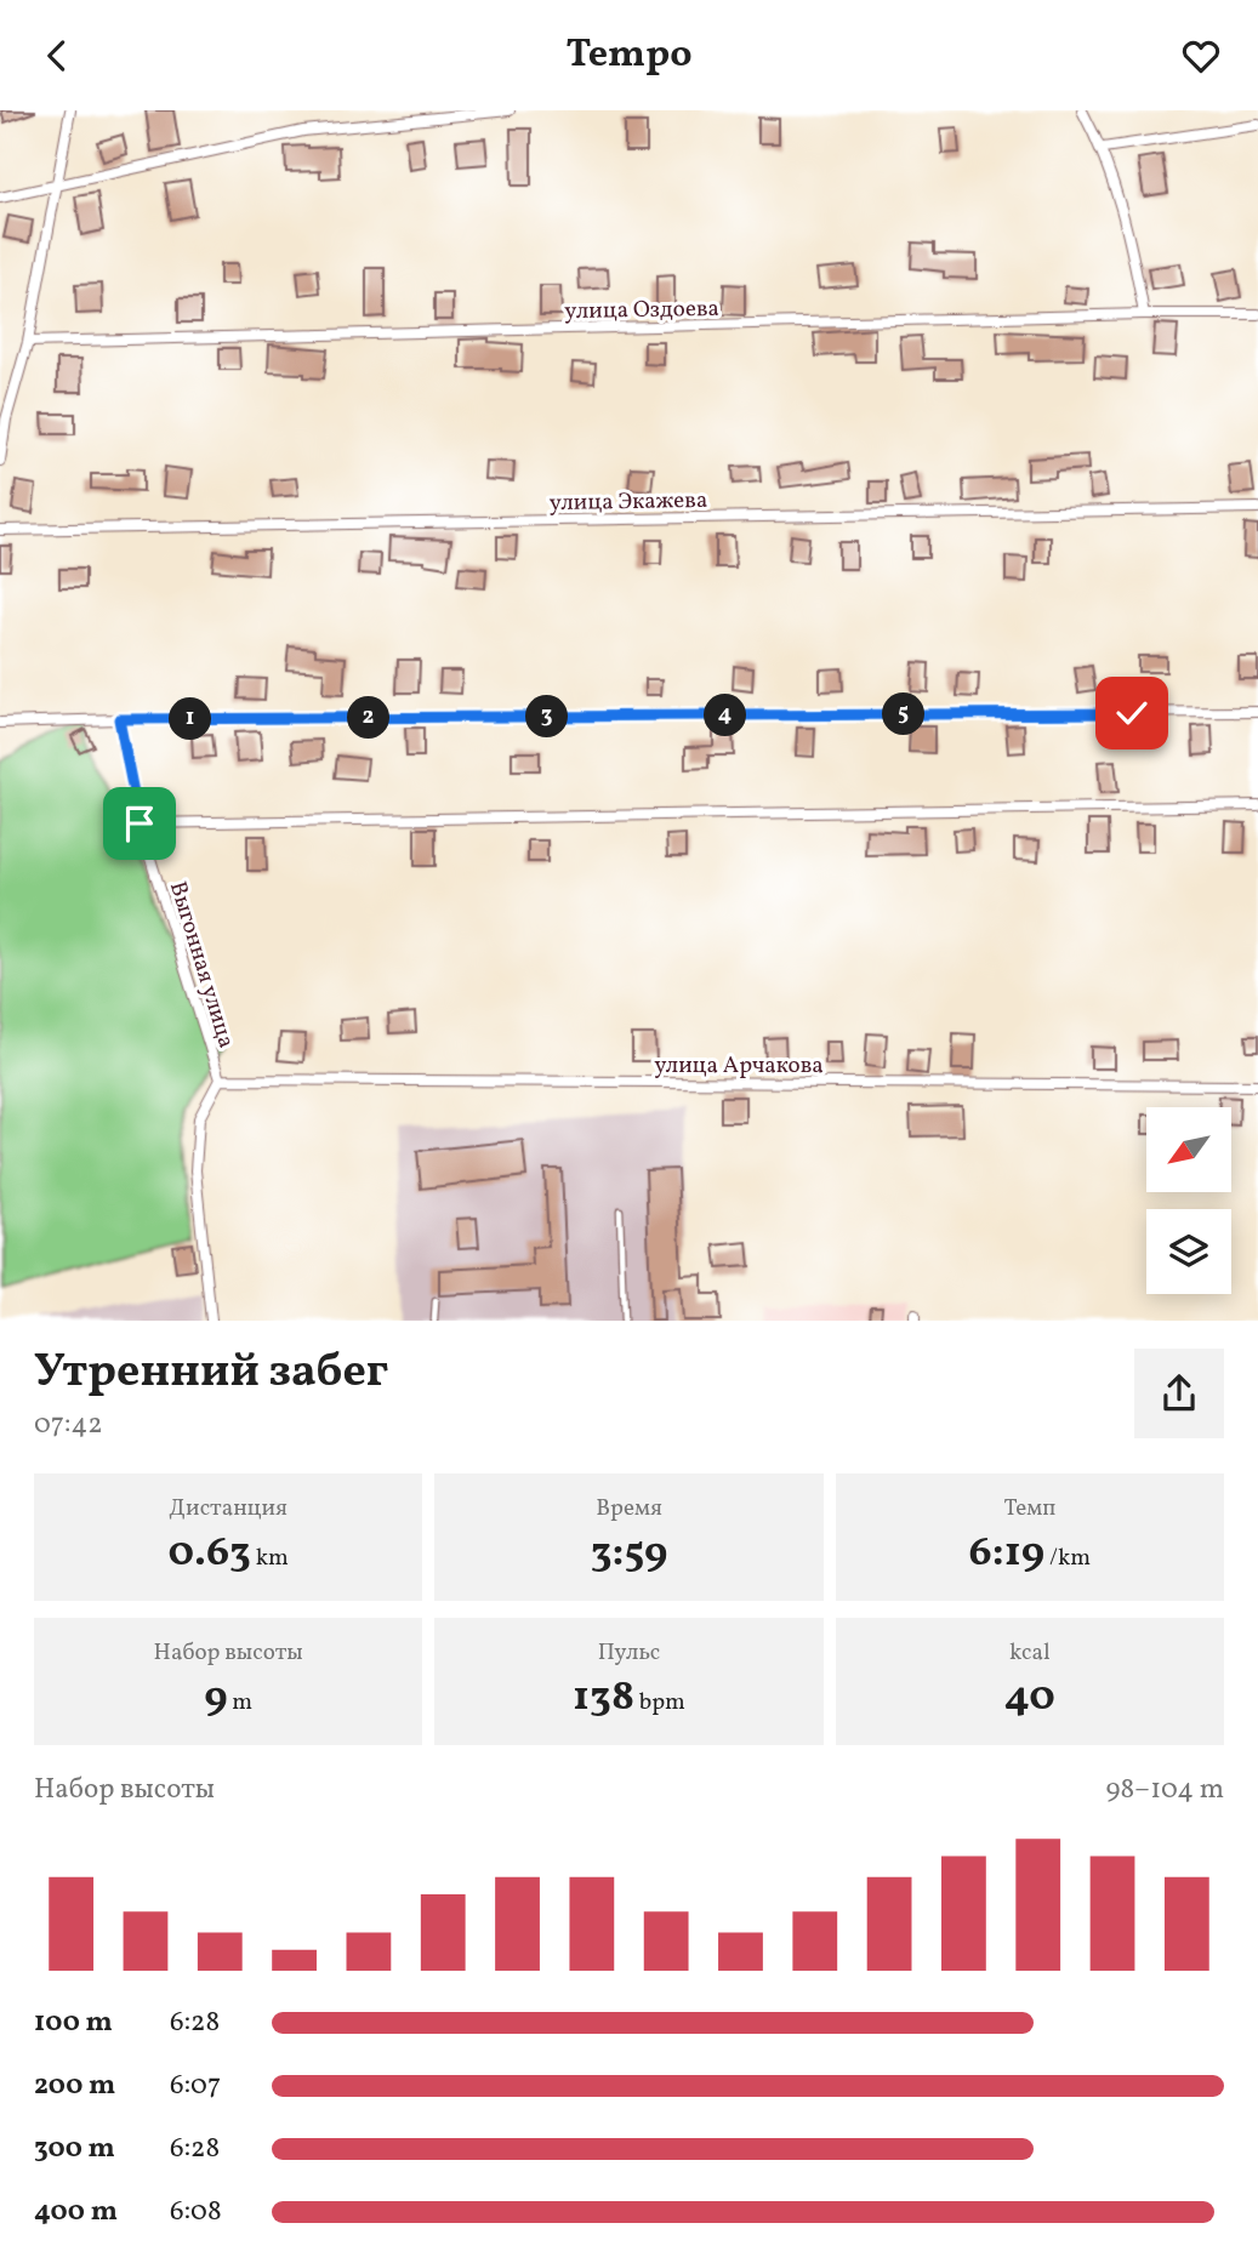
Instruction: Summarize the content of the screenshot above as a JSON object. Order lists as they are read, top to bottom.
{
  "streets": {
    "street": [
      "улица Оздоева",
      "улица Экажева",
      "Выгонная улица",
      "улица Арчакова"
    ]
  },
  "crossings": [
    ["Выгонная улица", "улица Арчакова"]
  ],
  "north": "bottom left",
  "page": {
    "header": "Tempo",
    "pins": [
      "5",
      "4",
      "3",
      "2",
      "1"
    ],
    "heading": ["Утренний забег", "07:42"],
    "stats": [
      ["Дистанция", "0.63 km"],
      ["Время", "3:59"],
      ["Темп", "6:19 /km"],
      ["Набор высоты", "9 m"],
      ["Пульс", "138 bpm"],
      ["kcal", "40"]
    ],
    "chart": ["Набор высоты", "98–104 m"],
    "list": [
      {
        "name": "100 m",
        "note": "6:28"
      },
      {
        "name": "200 m",
        "note": "6:07"
      },
      {
        "name": "300 m",
        "note": "6:28"
      },
      {
        "name": "400 m",
        "note": "6:08"
      }
    ]
  }
}
